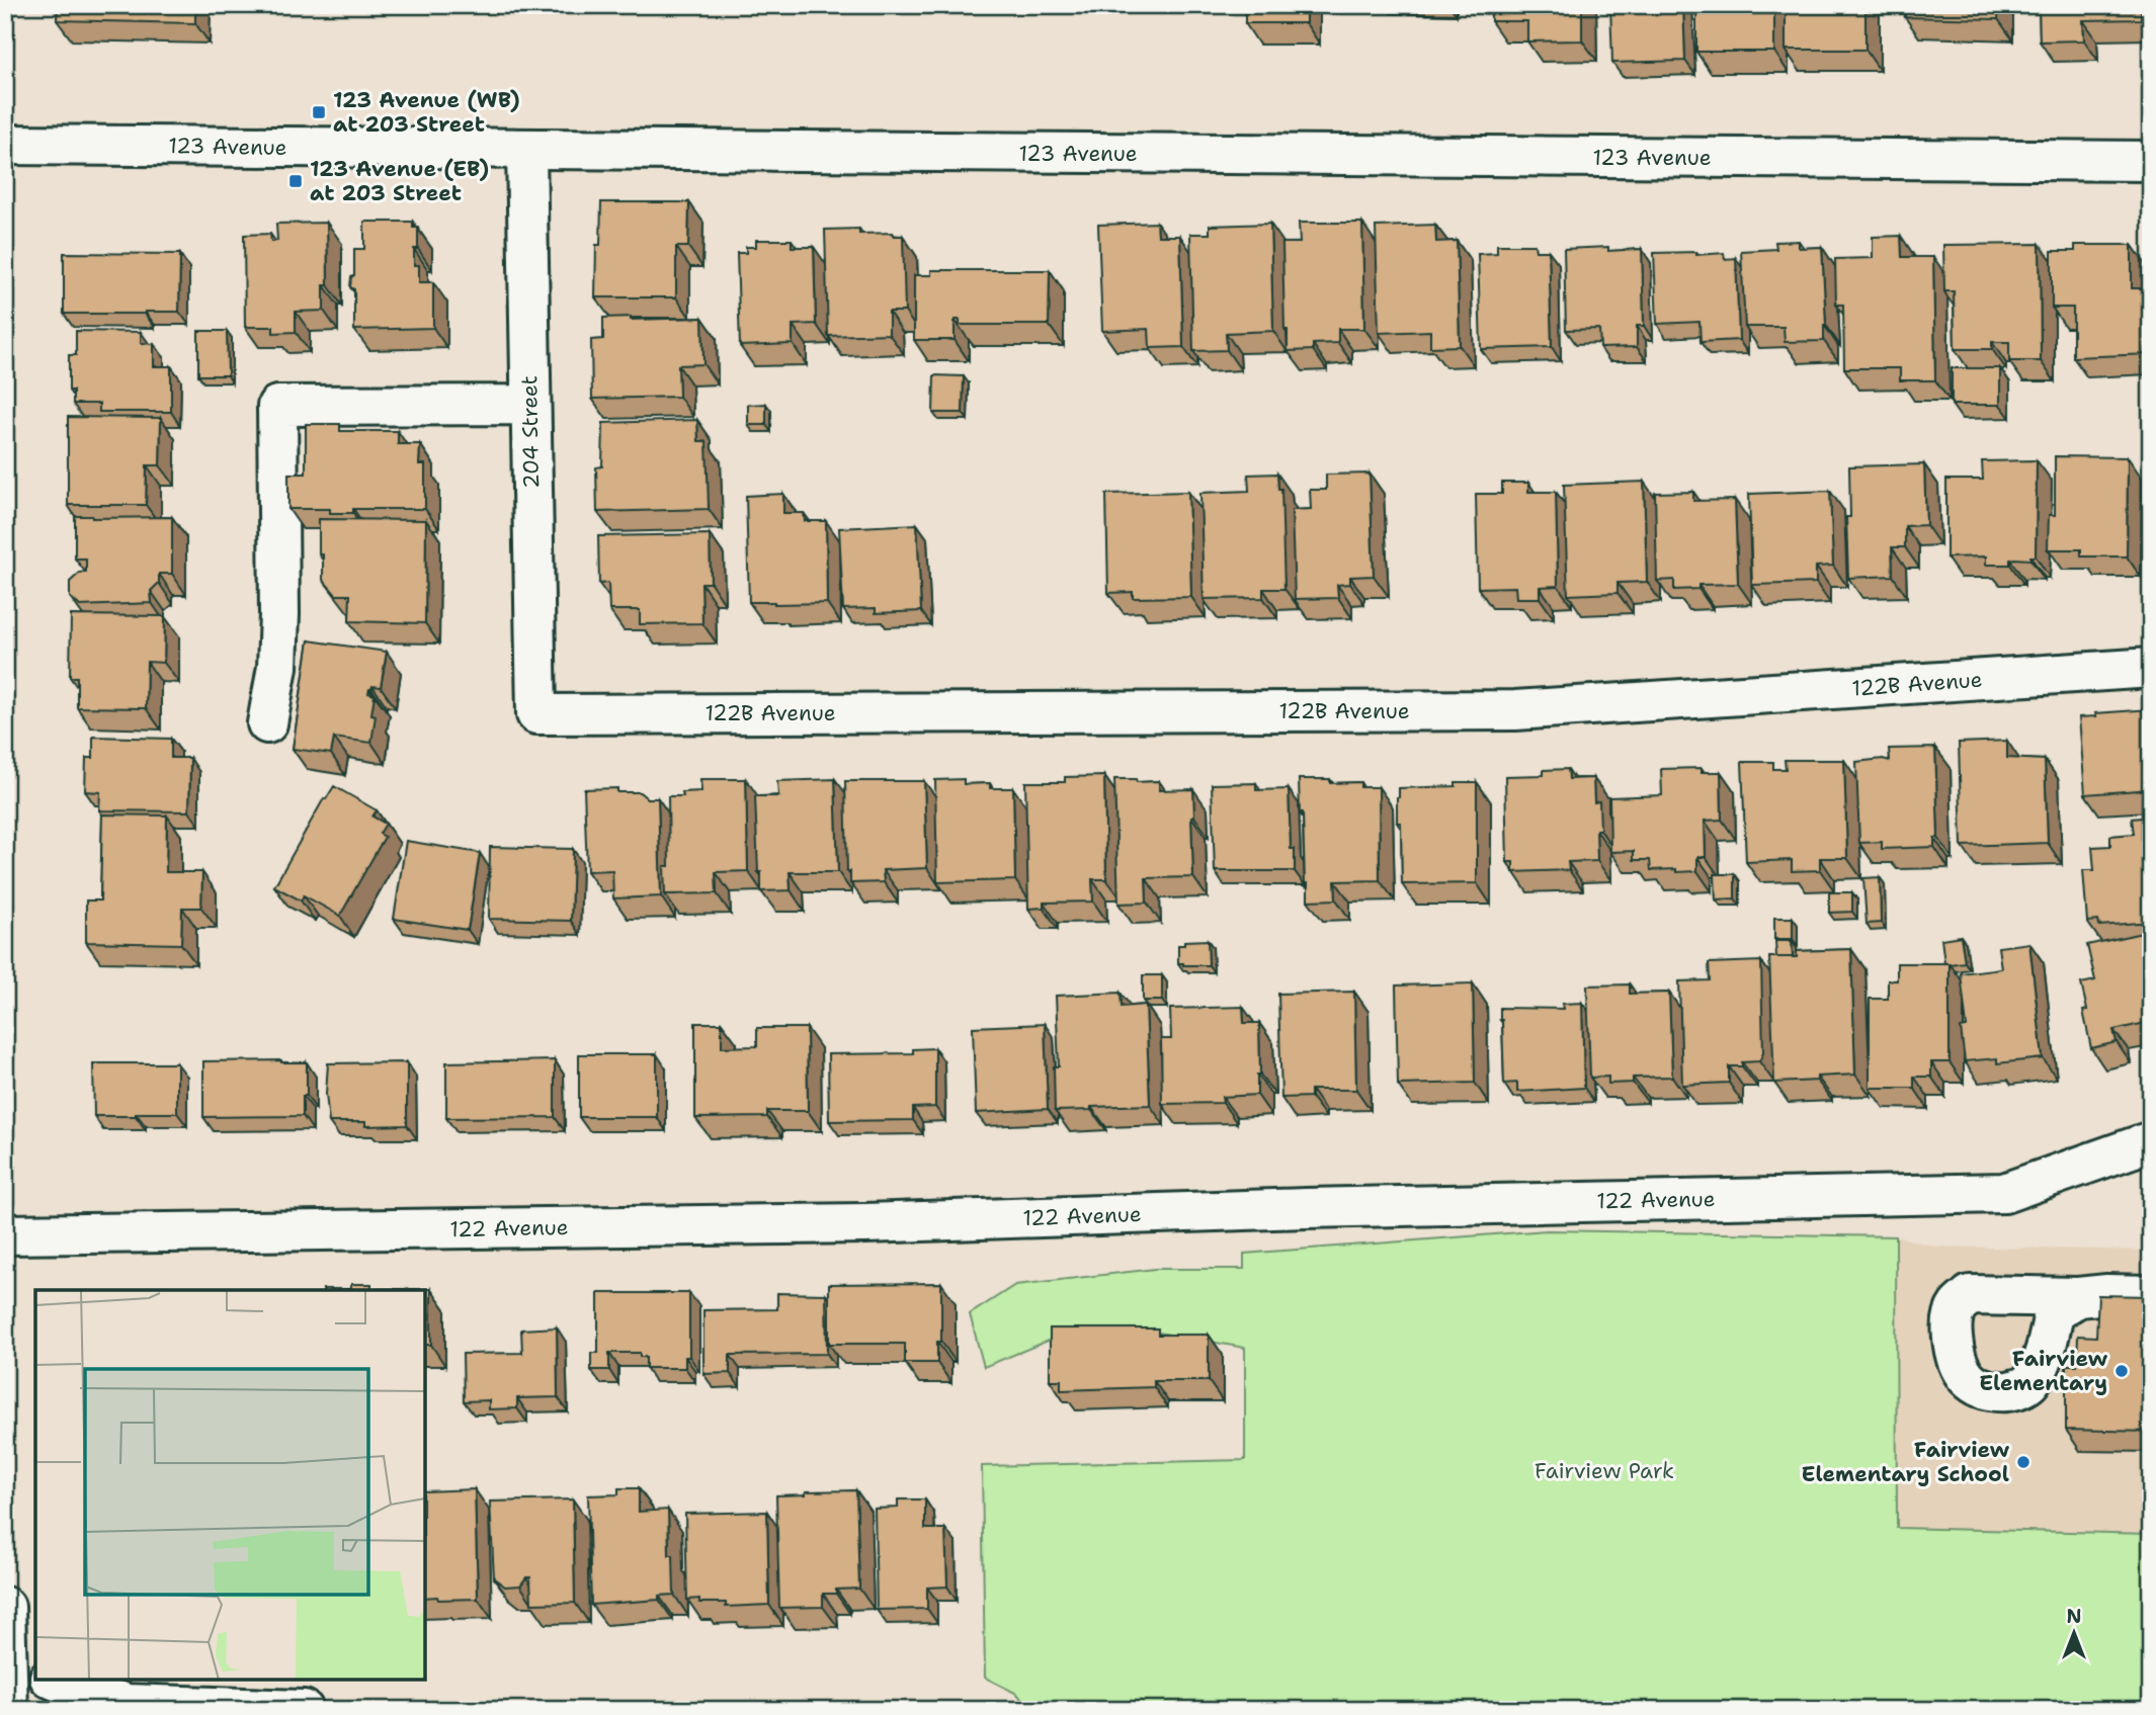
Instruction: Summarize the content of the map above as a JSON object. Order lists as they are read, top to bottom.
{
  "streets": {
    "street": [
      "123 Avenue",
      "204 Street",
      "122B Avenue",
      "122 Avenue"
    ]
  },
  "crossings": [
    ["123 Avenue", "204 Street"],
    ["204 Street", "122B Avenue"]
  ],
  "parks": ["Fairview Park"],
  "places": {
    "transit": ["123 Avenue (WB) at 203 Street", "123 Avenue (EB) at 203 Street"],
    "other": ["Fairview Elementary", "Fairview Elementary School"]
  },
  "north": "top"
}
